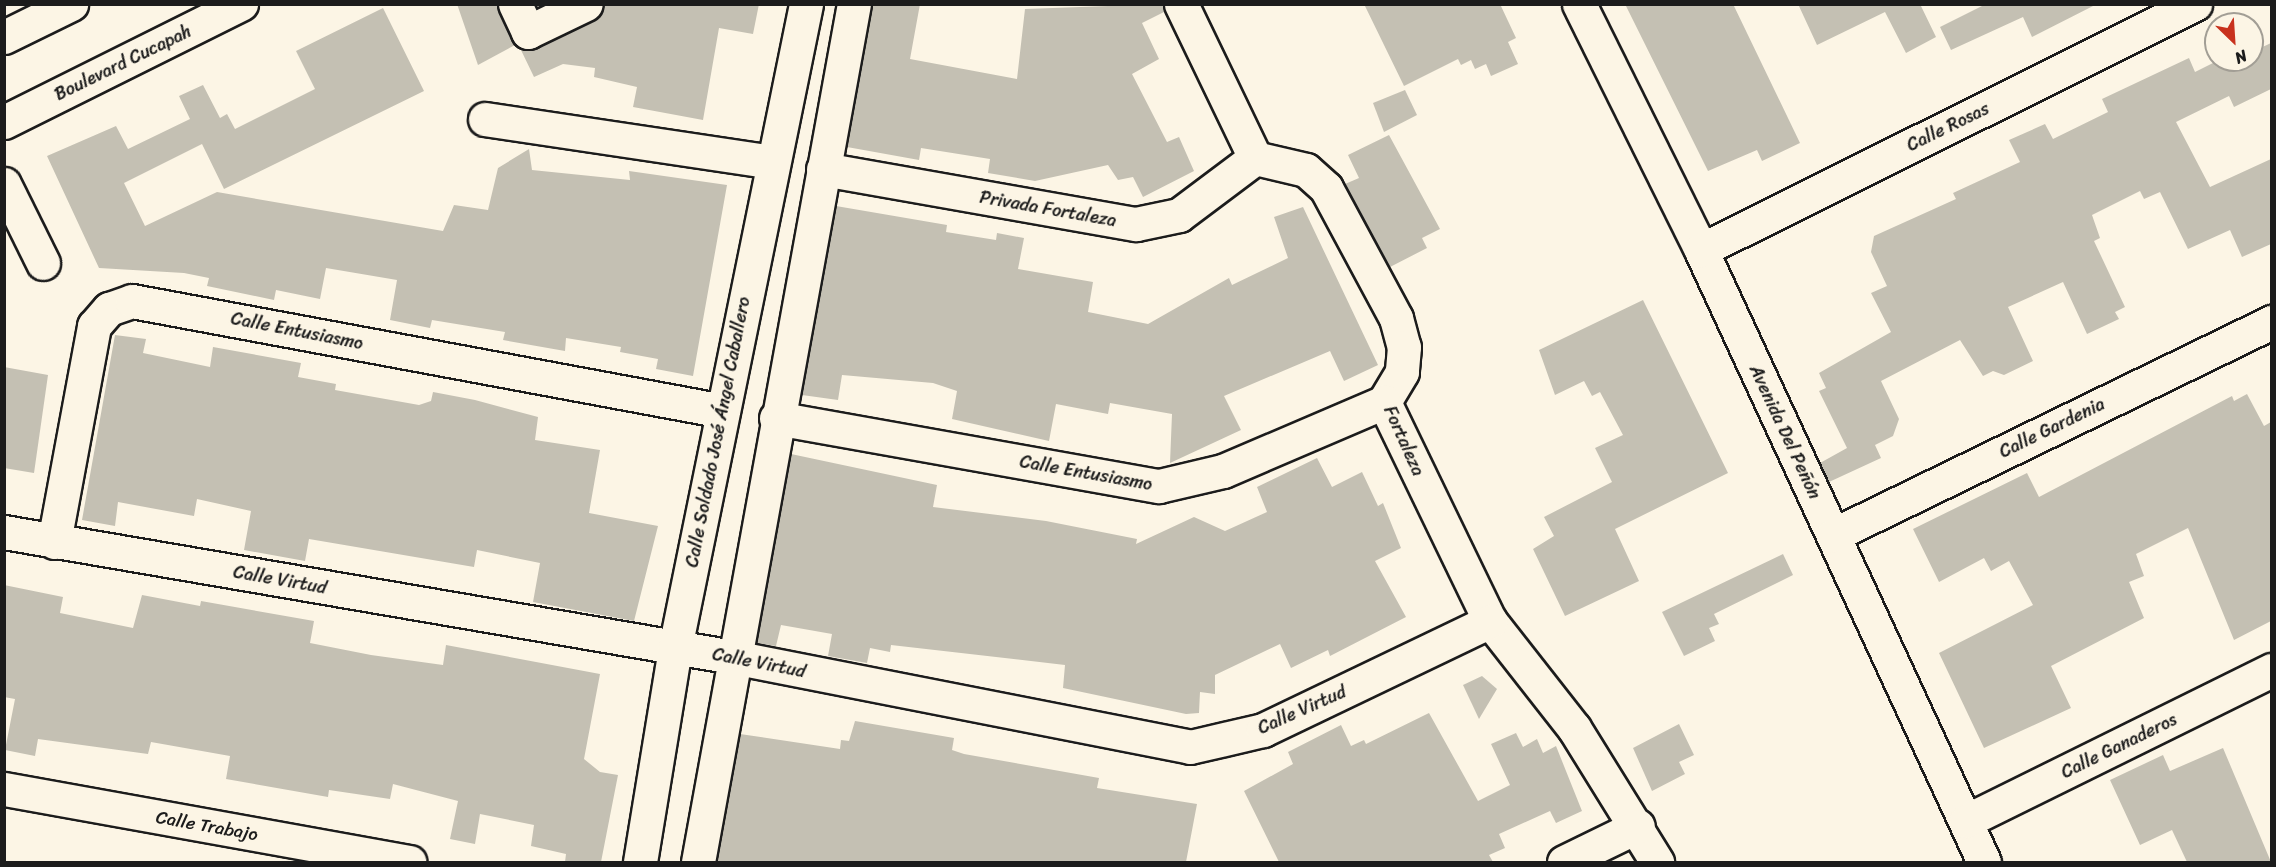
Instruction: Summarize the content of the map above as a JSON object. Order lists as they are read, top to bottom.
{
  "streets": {
    "street": [
      "Boulevard Cucapah",
      "Calle Rosas",
      "Privada Fortaleza",
      "Calle Entusiasmo",
      "Calle Gardenia",
      "Calle Soldado José Ángel Caballero",
      "Avenida Del Peñón",
      "Fortaleza",
      "Calle Virtud",
      "Calle Ganaderos",
      "Calle Trabajo"
    ]
  },
  "crossings": [
    ["Calle Rosas", "Avenida Del Peñón"],
    ["Privada Fortaleza", "Fortaleza"],
    ["Calle Entusiasmo", "Calle Soldado José Ángel Caballero"],
    ["Calle Entusiasmo", "Fortaleza"],
    ["Calle Entusiasmo", "Calle Virtud"],
    ["Calle Gardenia", "Avenida Del Peñón"],
    ["Calle Soldado José Ángel Caballero", "Calle Virtud"],
    ["Avenida Del Peñón", "Calle Ganaderos"],
    ["Fortaleza", "Calle Virtud"]
  ],
  "north": "bottom right"
}
